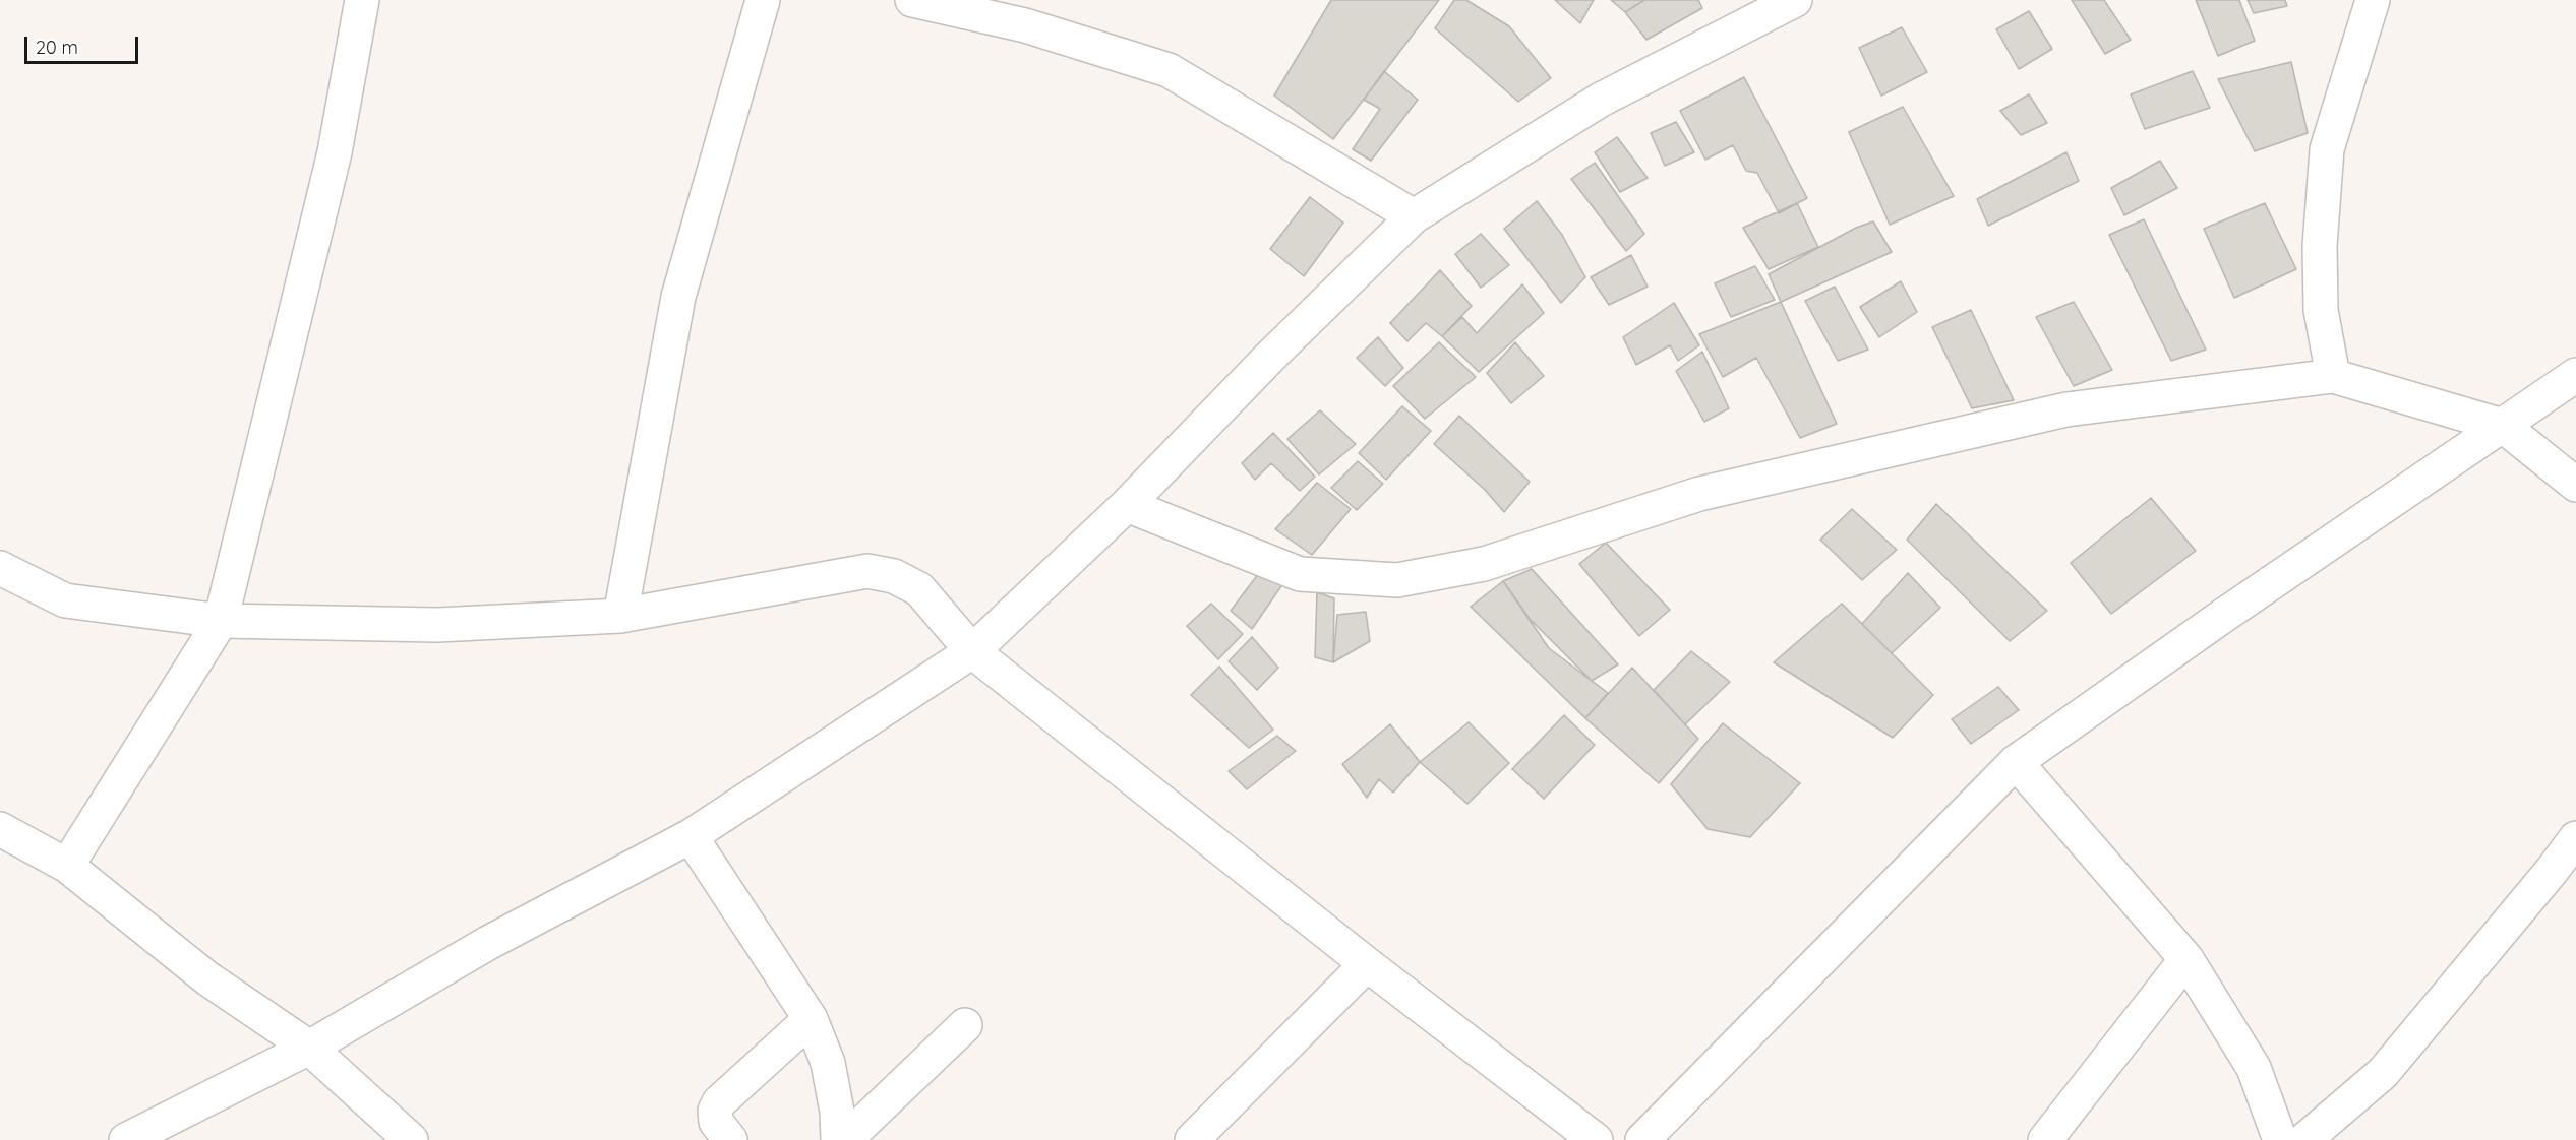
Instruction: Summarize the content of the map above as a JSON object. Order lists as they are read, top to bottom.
{
  "scale_bar": "20 m"
}
